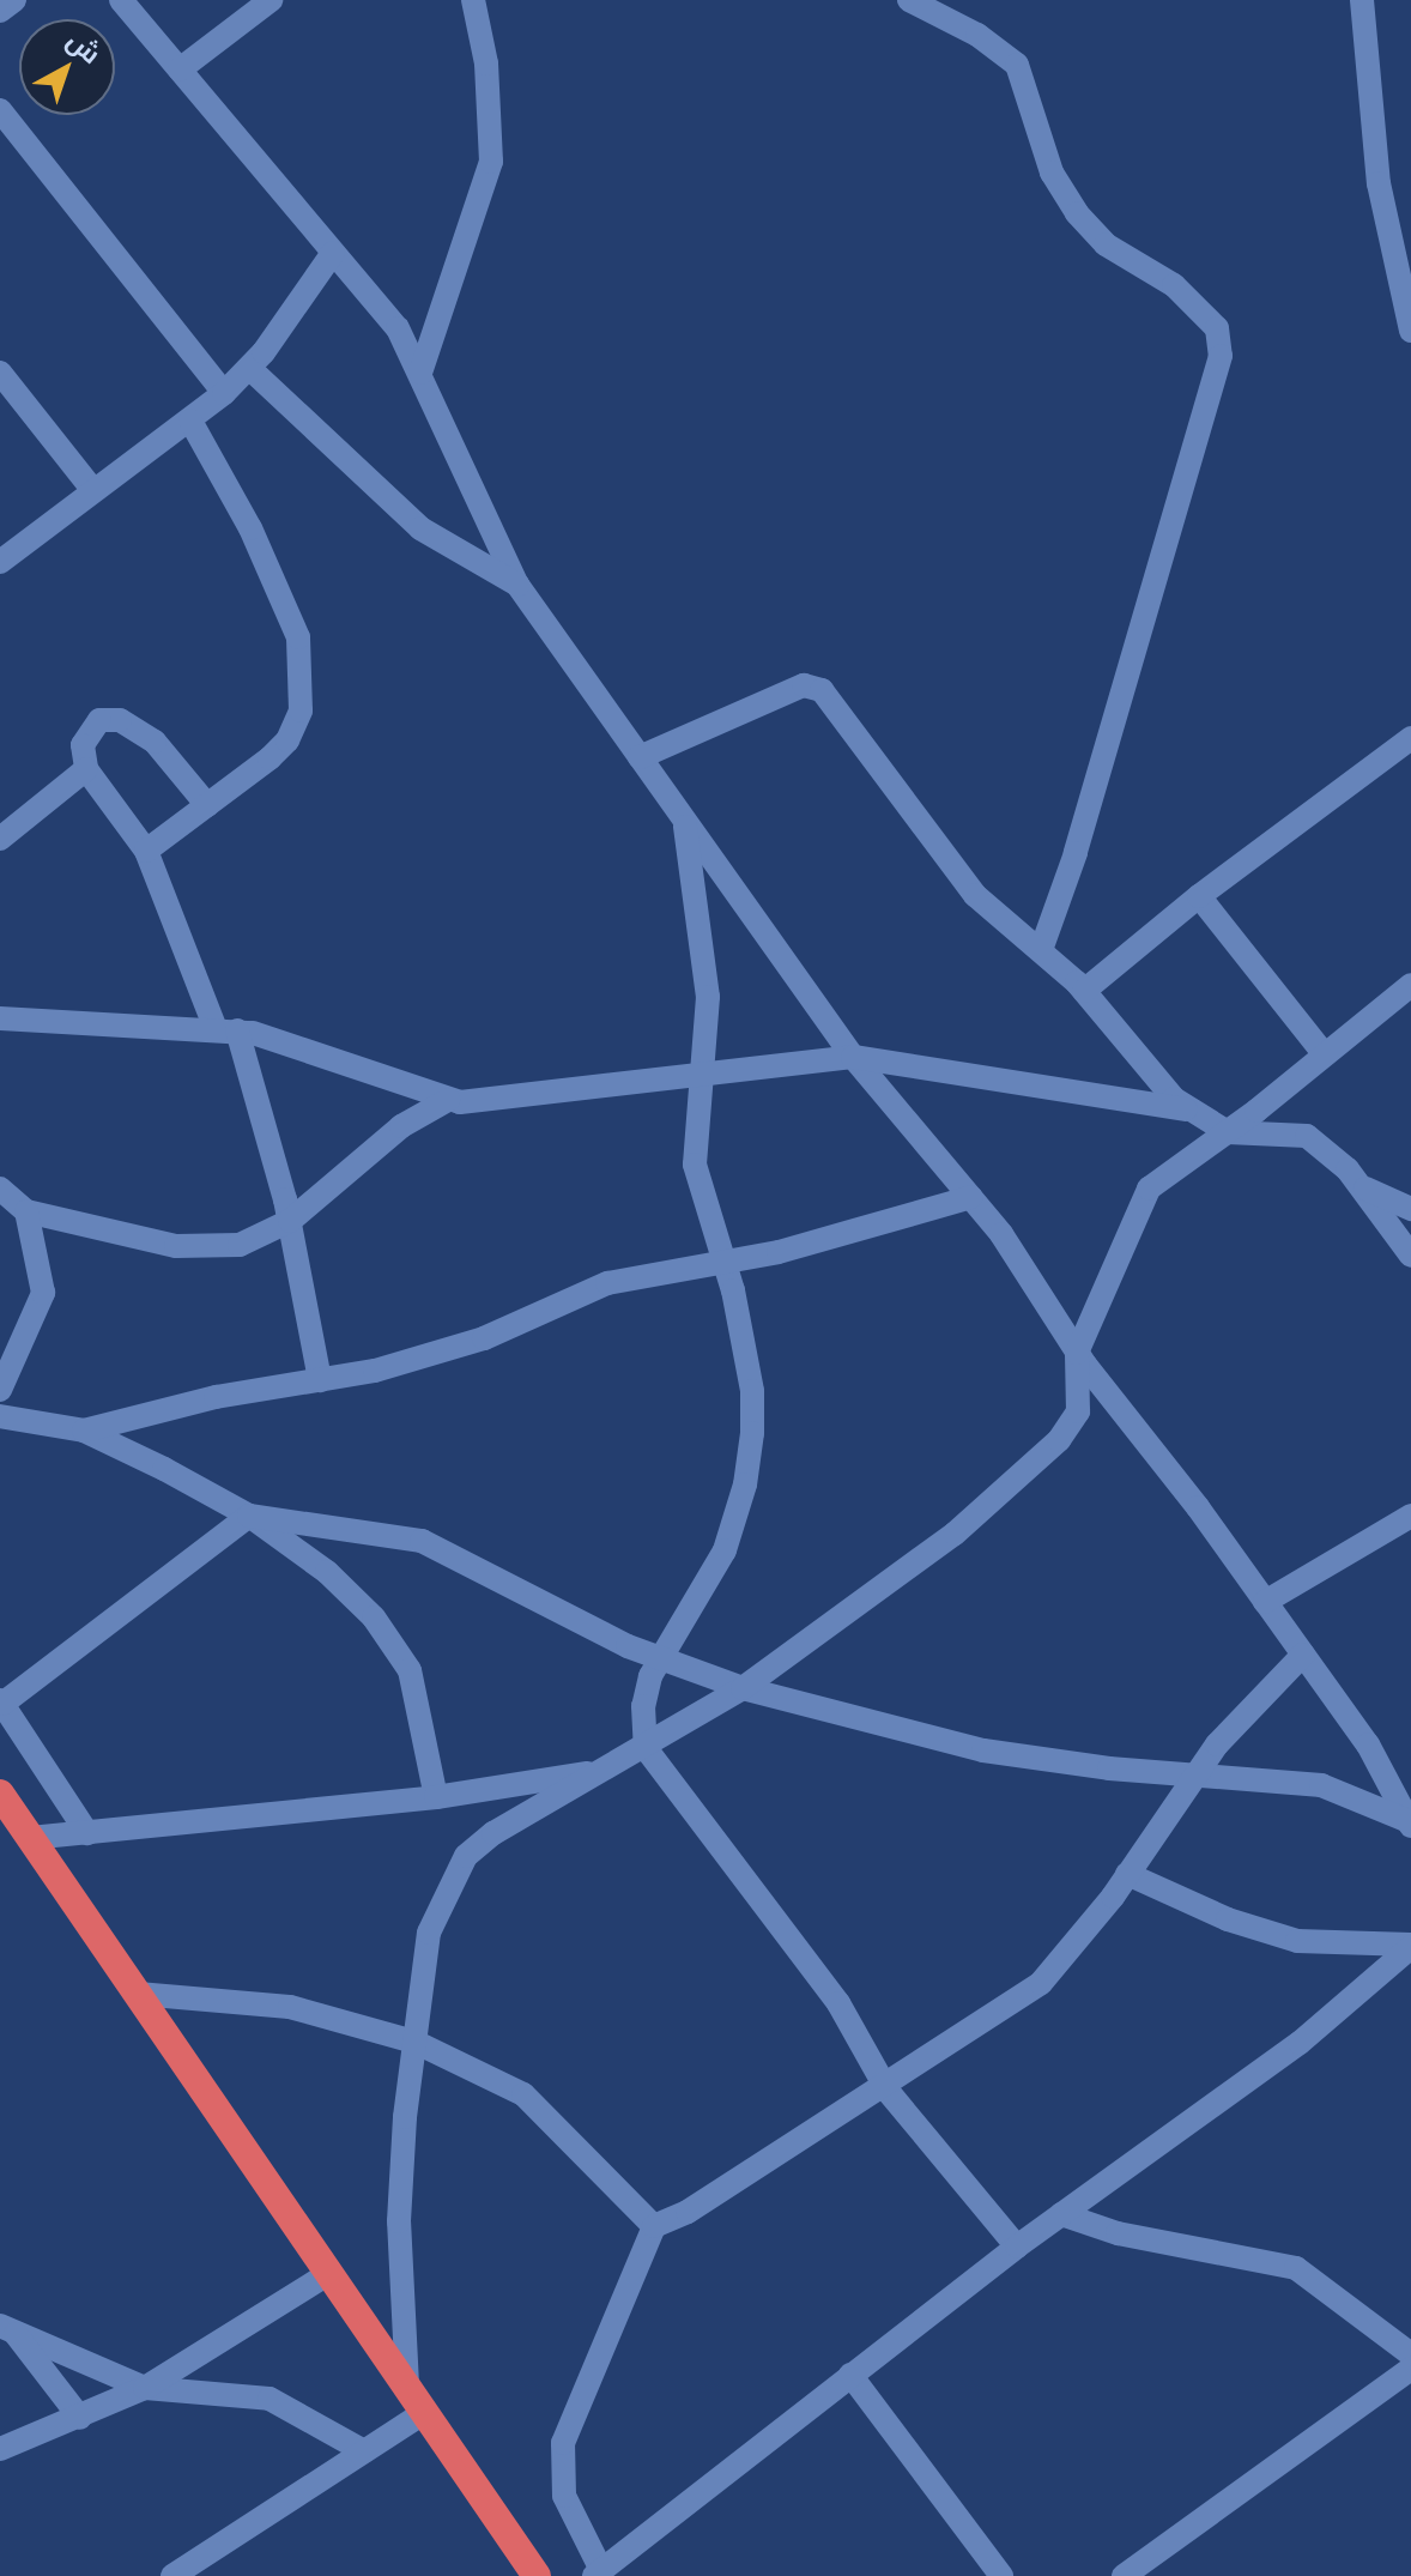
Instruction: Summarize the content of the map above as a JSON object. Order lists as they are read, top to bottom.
{
  "north": "top right"
}
